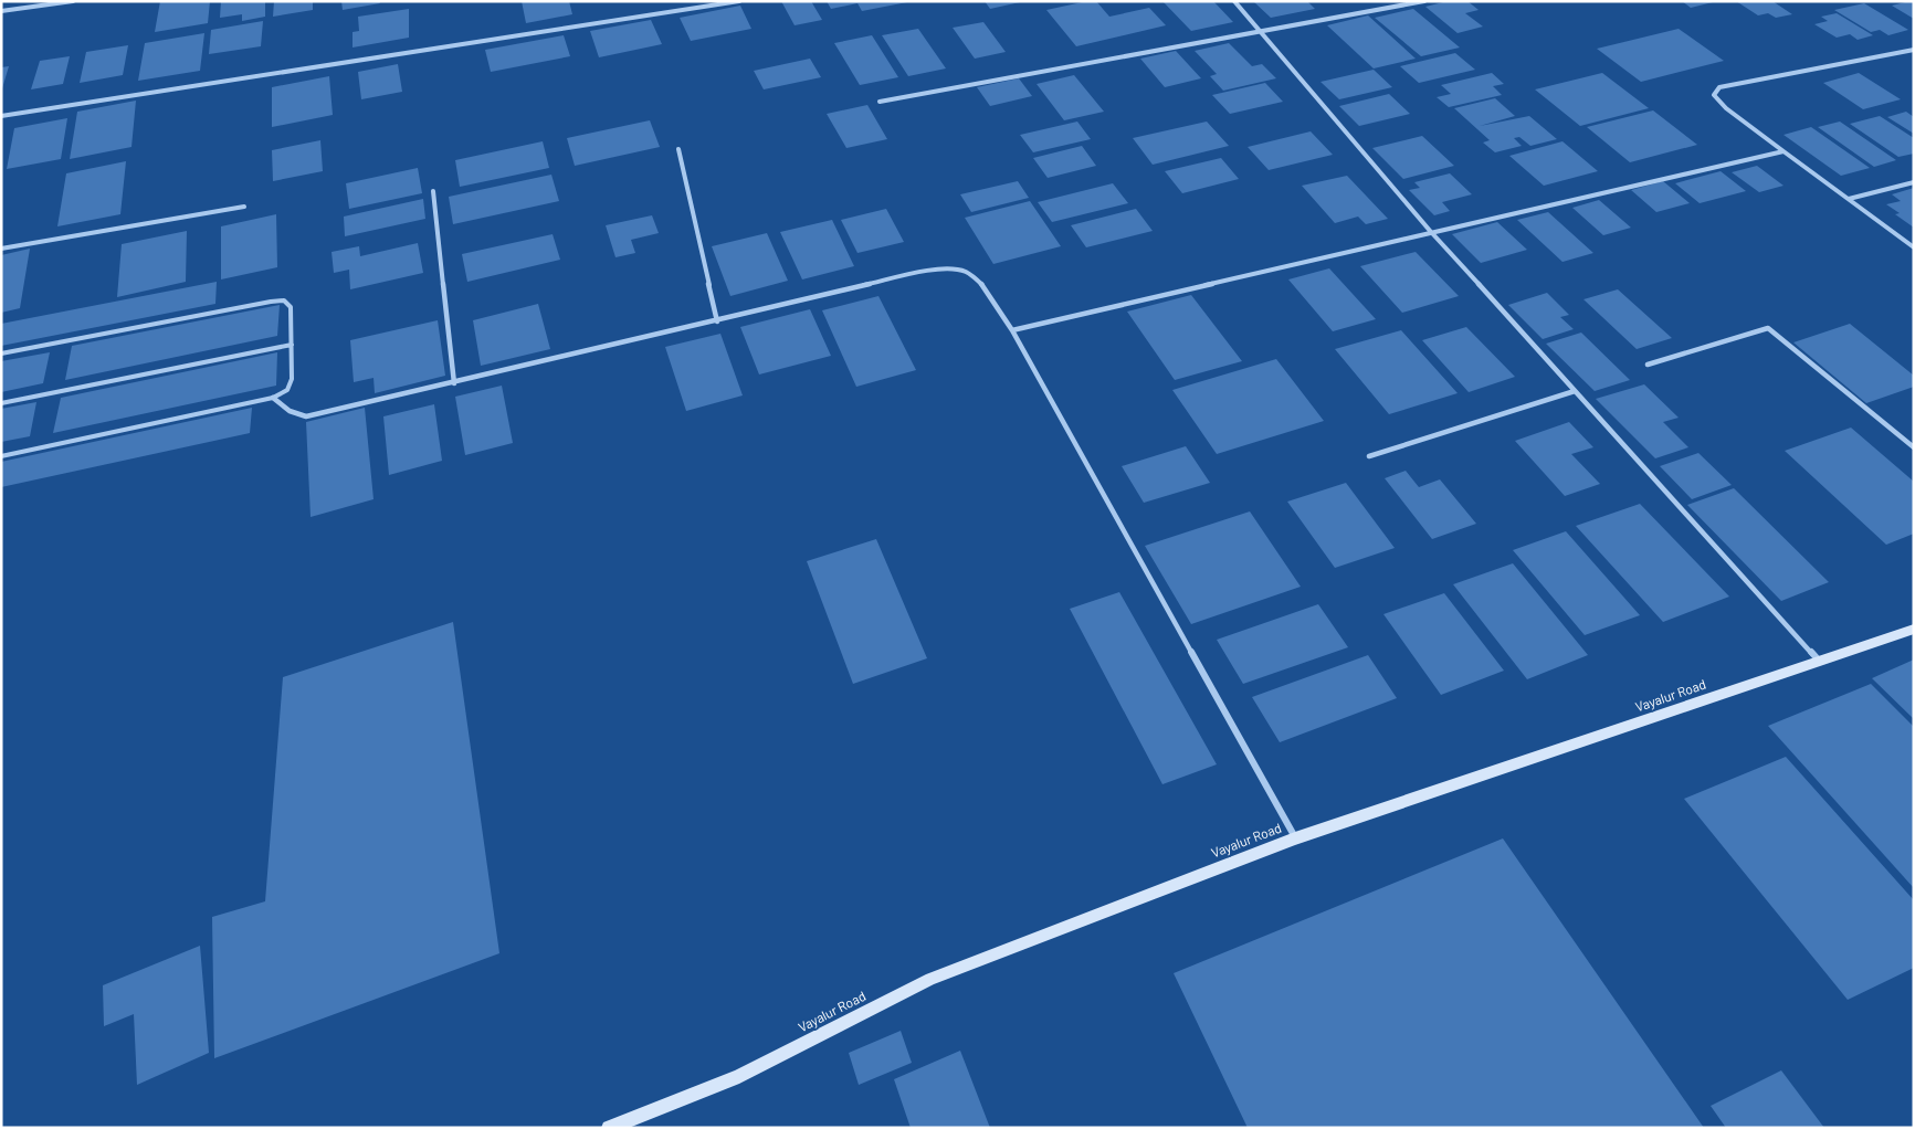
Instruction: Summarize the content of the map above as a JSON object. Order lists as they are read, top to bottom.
{
  "streets": {
    "main road": ["Vayalur Road"]
  }
}
